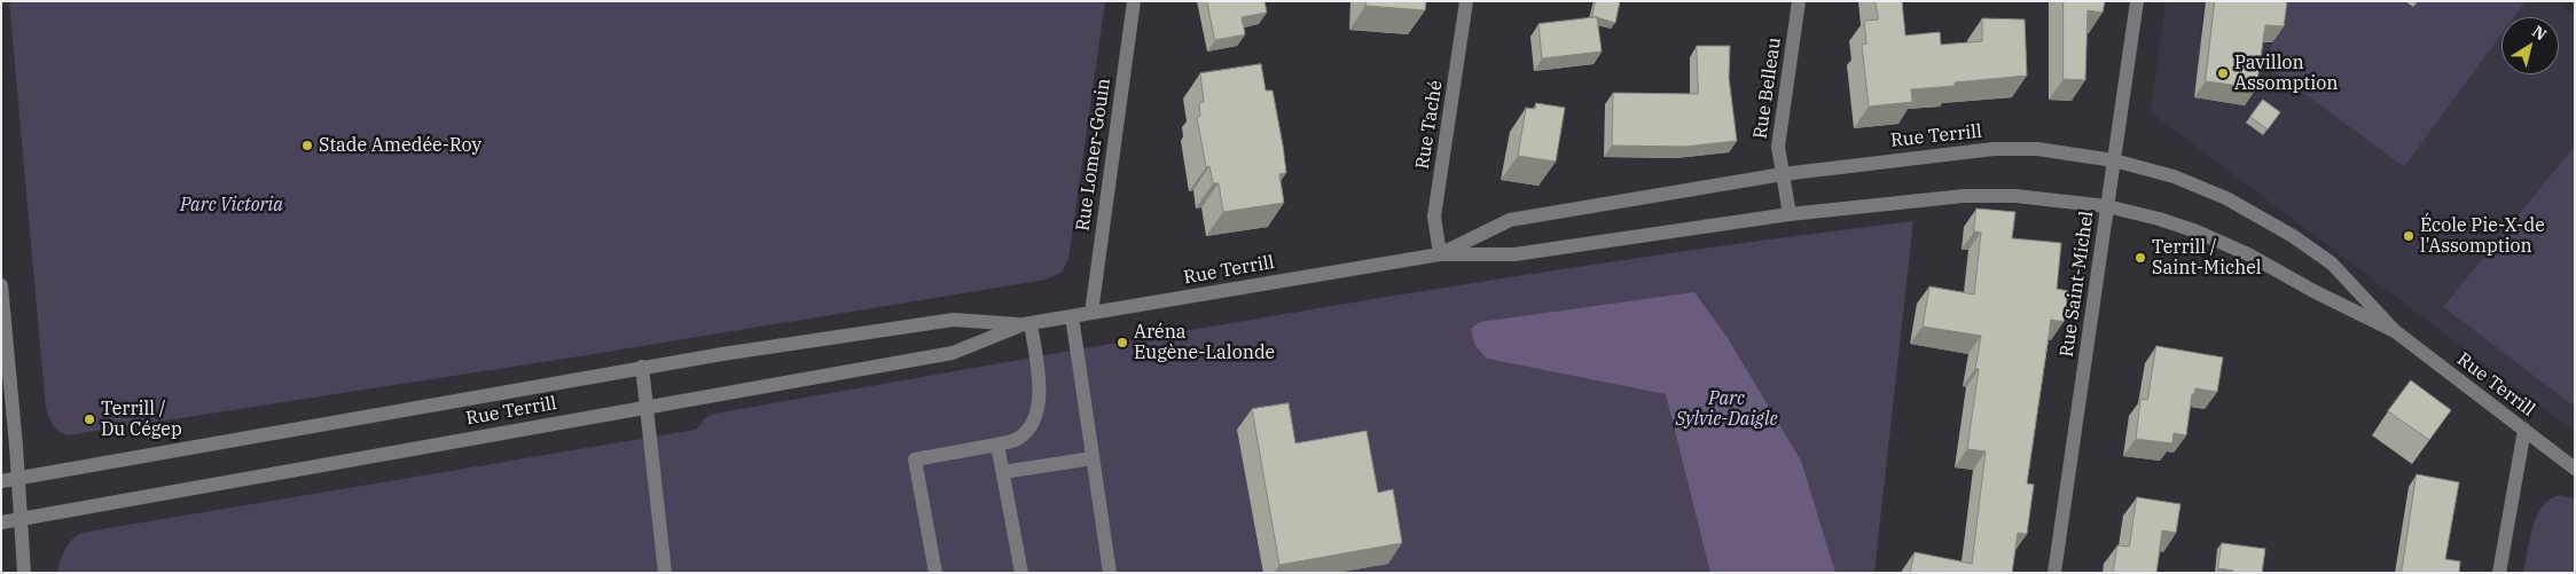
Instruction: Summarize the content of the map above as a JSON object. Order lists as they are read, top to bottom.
{
  "streets": {
    "street": [
      "Rue Belleau",
      "Rue Taché",
      "Rue Terrill",
      "Rue Lomer-Gouin",
      "Rue Saint-Michel"
    ]
  },
  "crossings": [
    ["Rue Belleau", "Rue Terrill"],
    ["Rue Taché", "Rue Terrill"],
    ["Rue Terrill", "Rue Lomer-Gouin"],
    ["Rue Terrill", "Rue Saint-Michel"]
  ],
  "parks": ["Parc Victoria", "Parc Sylvie-Daigle"],
  "places": [
    "Pavillon Assomption",
    "Stade Amedée-Roy",
    "École Pie-X-de l'Assomption",
    "Terrill / Saint-Michel",
    "Aréna Eugène-Lalonde",
    "Terrill / Du Cégep"
  ],
  "north": "top right"
}
